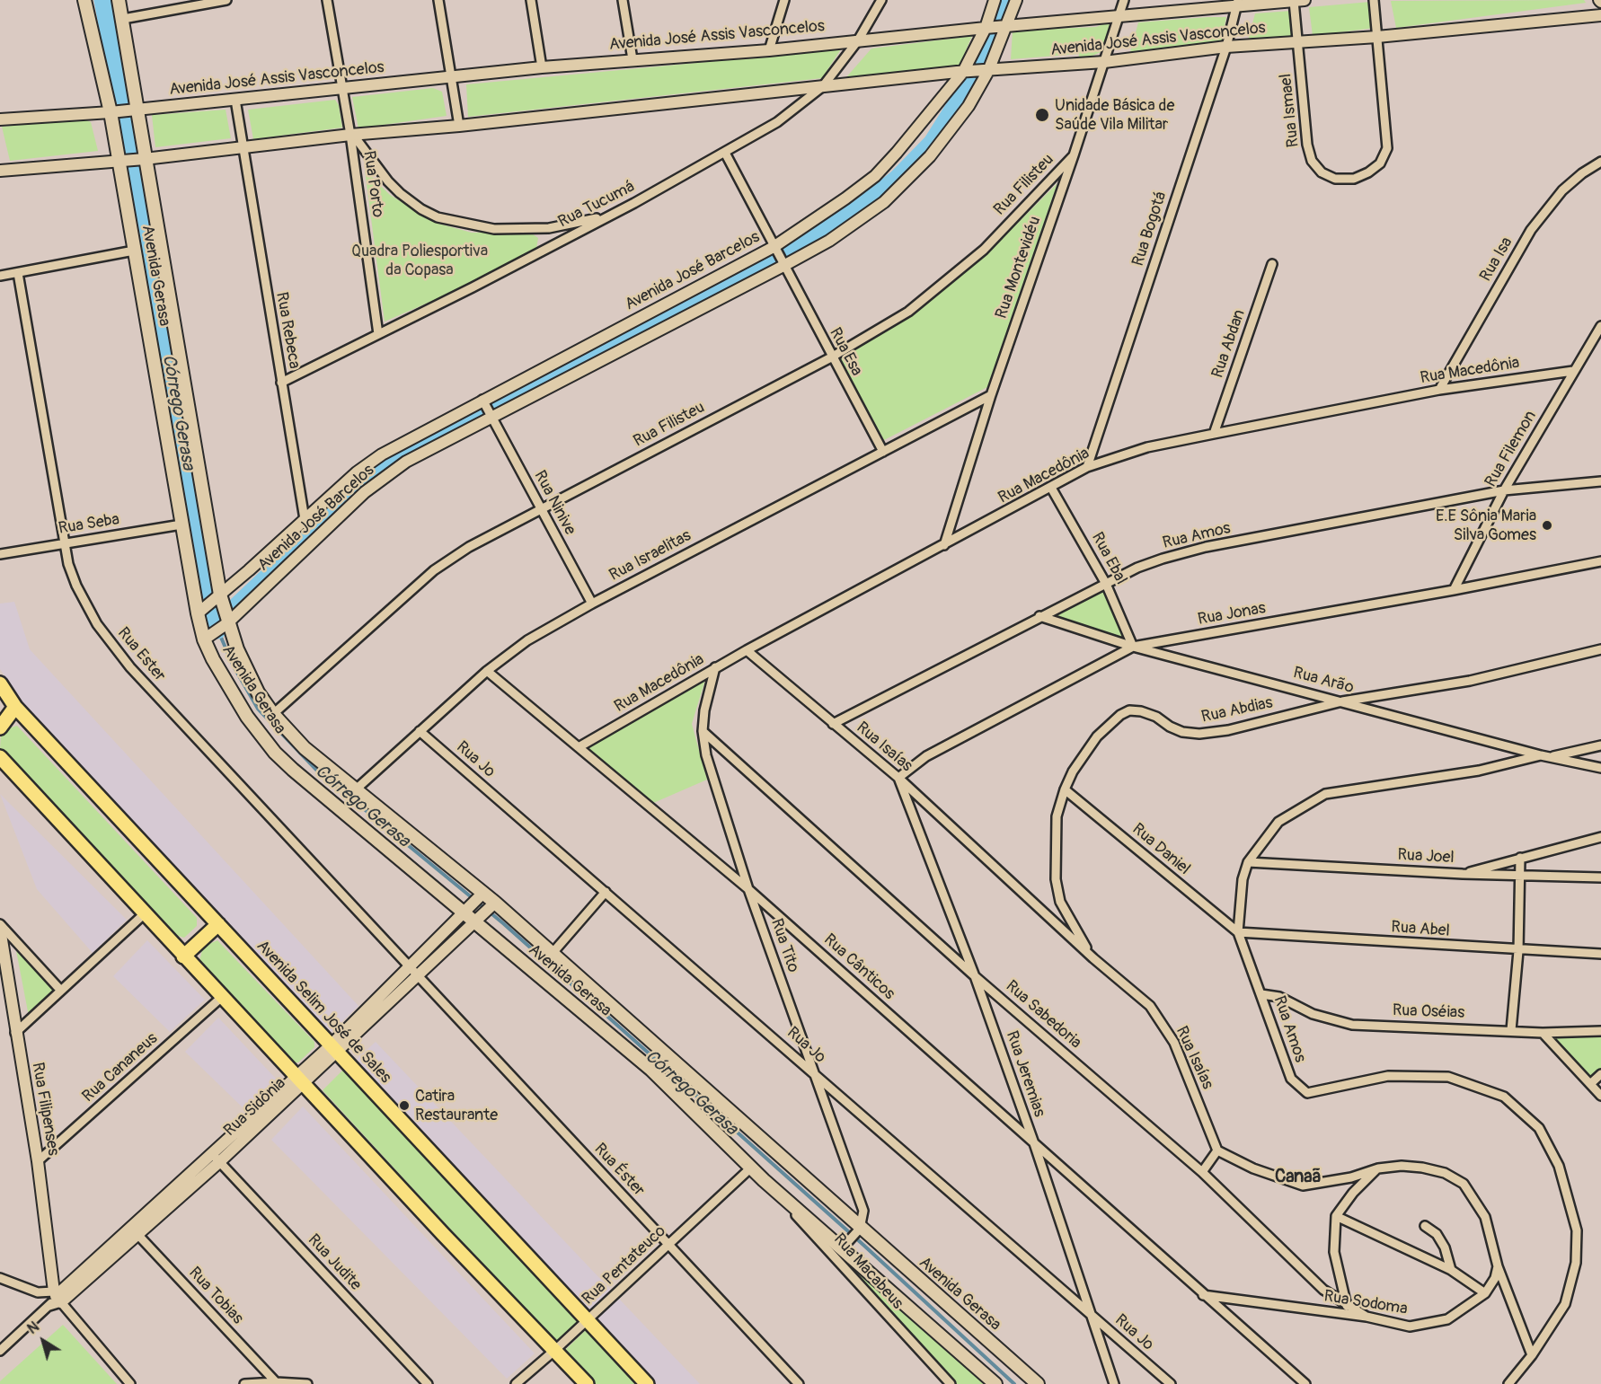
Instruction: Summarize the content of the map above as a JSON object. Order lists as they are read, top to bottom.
{
  "streets": {
    "main road": ["Avenida Gerasa", "Avenida Selim José de Sales"],
    "street": [
      "Avenida José Assis Vasconcelos",
      "Rua Ismael",
      "Rua Porto",
      "Rua Filisteu",
      "Rua Tucumá",
      "Rua Bogotá",
      "Rua Isa",
      "Rua Montevidéu",
      "Avenida José Barcelos",
      "Rua Rebeca",
      "Rua Abdan",
      "Rua Esa",
      "Rua Macedônia",
      "Rua Filemon",
      "Rua Ninive",
      "Rua Seba",
      "Rua Amos",
      "Rua Israelitas",
      "Rua Ebal",
      "Rua Jonas",
      "Rua Ester",
      "Rua Arão",
      "Rua Abdias",
      "Rua Isaías",
      "Rua Jo",
      "Rua Daniel",
      "Rua Joel",
      "Rua Abel",
      "Rua Tito",
      "Rua Cânticos",
      "Rua Oséias",
      "Rua Sabedoria",
      "Rua Cananeus",
      "Rua Jeremias",
      "Rua Sidônia",
      "Rua Filipenses",
      "Rua Éster",
      "Rua Judite",
      "Rua Pentateuco",
      "Rua Macabeus",
      "Rua Tobias",
      "Rua Sodoma"
    ]
  },
  "crossings": [
    ["Avenida José Assis Vasconcelos", "Rua Ismael"],
    ["Avenida José Assis Vasconcelos", "Rua Porto"],
    ["Avenida José Assis Vasconcelos", "Rua Tucumá"],
    ["Avenida José Assis Vasconcelos", "Rua Bogotá"],
    ["Avenida José Assis Vasconcelos", "Rua Montevidéu"],
    ["Avenida José Assis Vasconcelos", "Avenida José Barcelos"],
    ["Avenida José Assis Vasconcelos", "Avenida Gerasa"],
    ["Avenida José Assis Vasconcelos", "Rua Rebeca"],
    ["Rua Porto", "Rua Tucumá"],
    ["Rua Filisteu", "Rua Montevidéu"],
    ["Rua Filisteu", "Avenida Gerasa"],
    ["Rua Filisteu", "Rua Esa"],
    ["Rua Filisteu", "Rua Ninive"],
    ["Rua Tucumá", "Rua Rebeca"],
    ["Rua Bogotá", "Rua Macedônia"],
    ["Rua Isa", "Rua Macedônia"],
    ["Rua Montevidéu", "Rua Macedônia"],
    ["Rua Montevidéu", "Rua Israelitas"],
    ["Avenida José Barcelos", "Avenida Gerasa"],
    ["Avenida José Barcelos", "Rua Rebeca"],
    ["Avenida José Barcelos", "Rua Esa"],
    ["Avenida José Barcelos", "Rua Ninive"],
    ["Avenida Gerasa", "Rua Seba"],
    ["Avenida Gerasa", "Rua Israelitas"],
    ["Avenida Gerasa", "Rua Tito"],
    ["Avenida Gerasa", "Rua Sidônia"],
    ["Avenida Gerasa", "Rua Pentateuco"],
    ["Avenida Gerasa", "Rua Macabeus"],
    ["Rua Abdan", "Rua Macedônia"],
    ["Rua Esa", "Rua Israelitas"],
    ["Rua Macedônia", "Rua Filemon"],
    ["Rua Macedônia", "Rua Ebal"],
    ["Rua Macedônia", "Rua Isaías"],
    ["Rua Macedônia", "Rua Tito"],
    ["Rua Macedônia", "Rua Cânticos"],
    ["Rua Filemon", "Rua Amos"],
    ["Rua Filemon", "Rua Jonas"],
    ["Rua Ninive", "Rua Israelitas"],
    ["Rua Seba", "Rua Ester"],
    ["Rua Amos", "Rua Ebal"],
    ["Rua Amos", "Rua Arão"],
    ["Rua Amos", "Rua Isaías"],
    ["Rua Amos", "Rua Daniel"],
    ["Rua Amos", "Rua Joel"],
    ["Rua Amos", "Rua Abel"],
    ["Rua Amos", "Rua Oséias"],
    ["Rua Israelitas", "Rua Jo"],
    ["Rua Israelitas", "Rua Cânticos"],
    ["Rua Ebal", "Rua Jonas"],
    ["Rua Ebal", "Rua Arão"],
    ["Rua Jonas", "Rua Arão"],
    ["Rua Jonas", "Rua Isaías"],
    ["Rua Jonas", "Rua Jeremias"],
    ["Rua Ester", "Rua Sidônia"],
    ["Rua Ester", "Rua Éster"],
    ["Rua Arão", "Rua Abdias"],
    ["Rua Abdias", "Rua Isaías"],
    ["Rua Abdias", "Rua Daniel"],
    ["Rua Isaías", "Rua Jeremias"],
    ["Rua Jo", "Rua Tito"],
    ["Rua Jo", "Rua Jeremias"],
    ["Rua Daniel", "Rua Abel"],
    ["Rua Tito", "Rua Cânticos"],
    ["Rua Tito", "Rua Sabedoria"],
    ["Rua Cânticos", "Rua Jeremias"],
    ["Rua Cânticos", "Rua Sodoma"],
    ["Avenida Selim José de Sales", "Rua Sidônia"],
    ["Avenida Selim José de Sales", "Rua Pentateuco"],
    ["Rua Sabedoria", "Rua Jeremias"],
    ["Rua Sabedoria", "Rua Sodoma"],
    ["Rua Cananeus", "Rua Filipenses"],
    ["Rua Sidônia", "Rua Filipenses"],
    ["Rua Sidônia", "Rua Éster"],
    ["Rua Sidônia", "Rua Judite"],
    ["Rua Sidônia", "Rua Tobias"],
    ["Rua Éster", "Rua Pentateuco"]
  ],
  "districts": ["Canaã"],
  "water": ["Córrego Gerasa"],
  "parks": ["Quadra Poliesportiva da Copasa"],
  "places": ["Unidade Básica de Saúde Vila Militar", "E.E Sônia Maria Silva Gomes", "Catira Restaurante"],
  "north": "top left"
}
